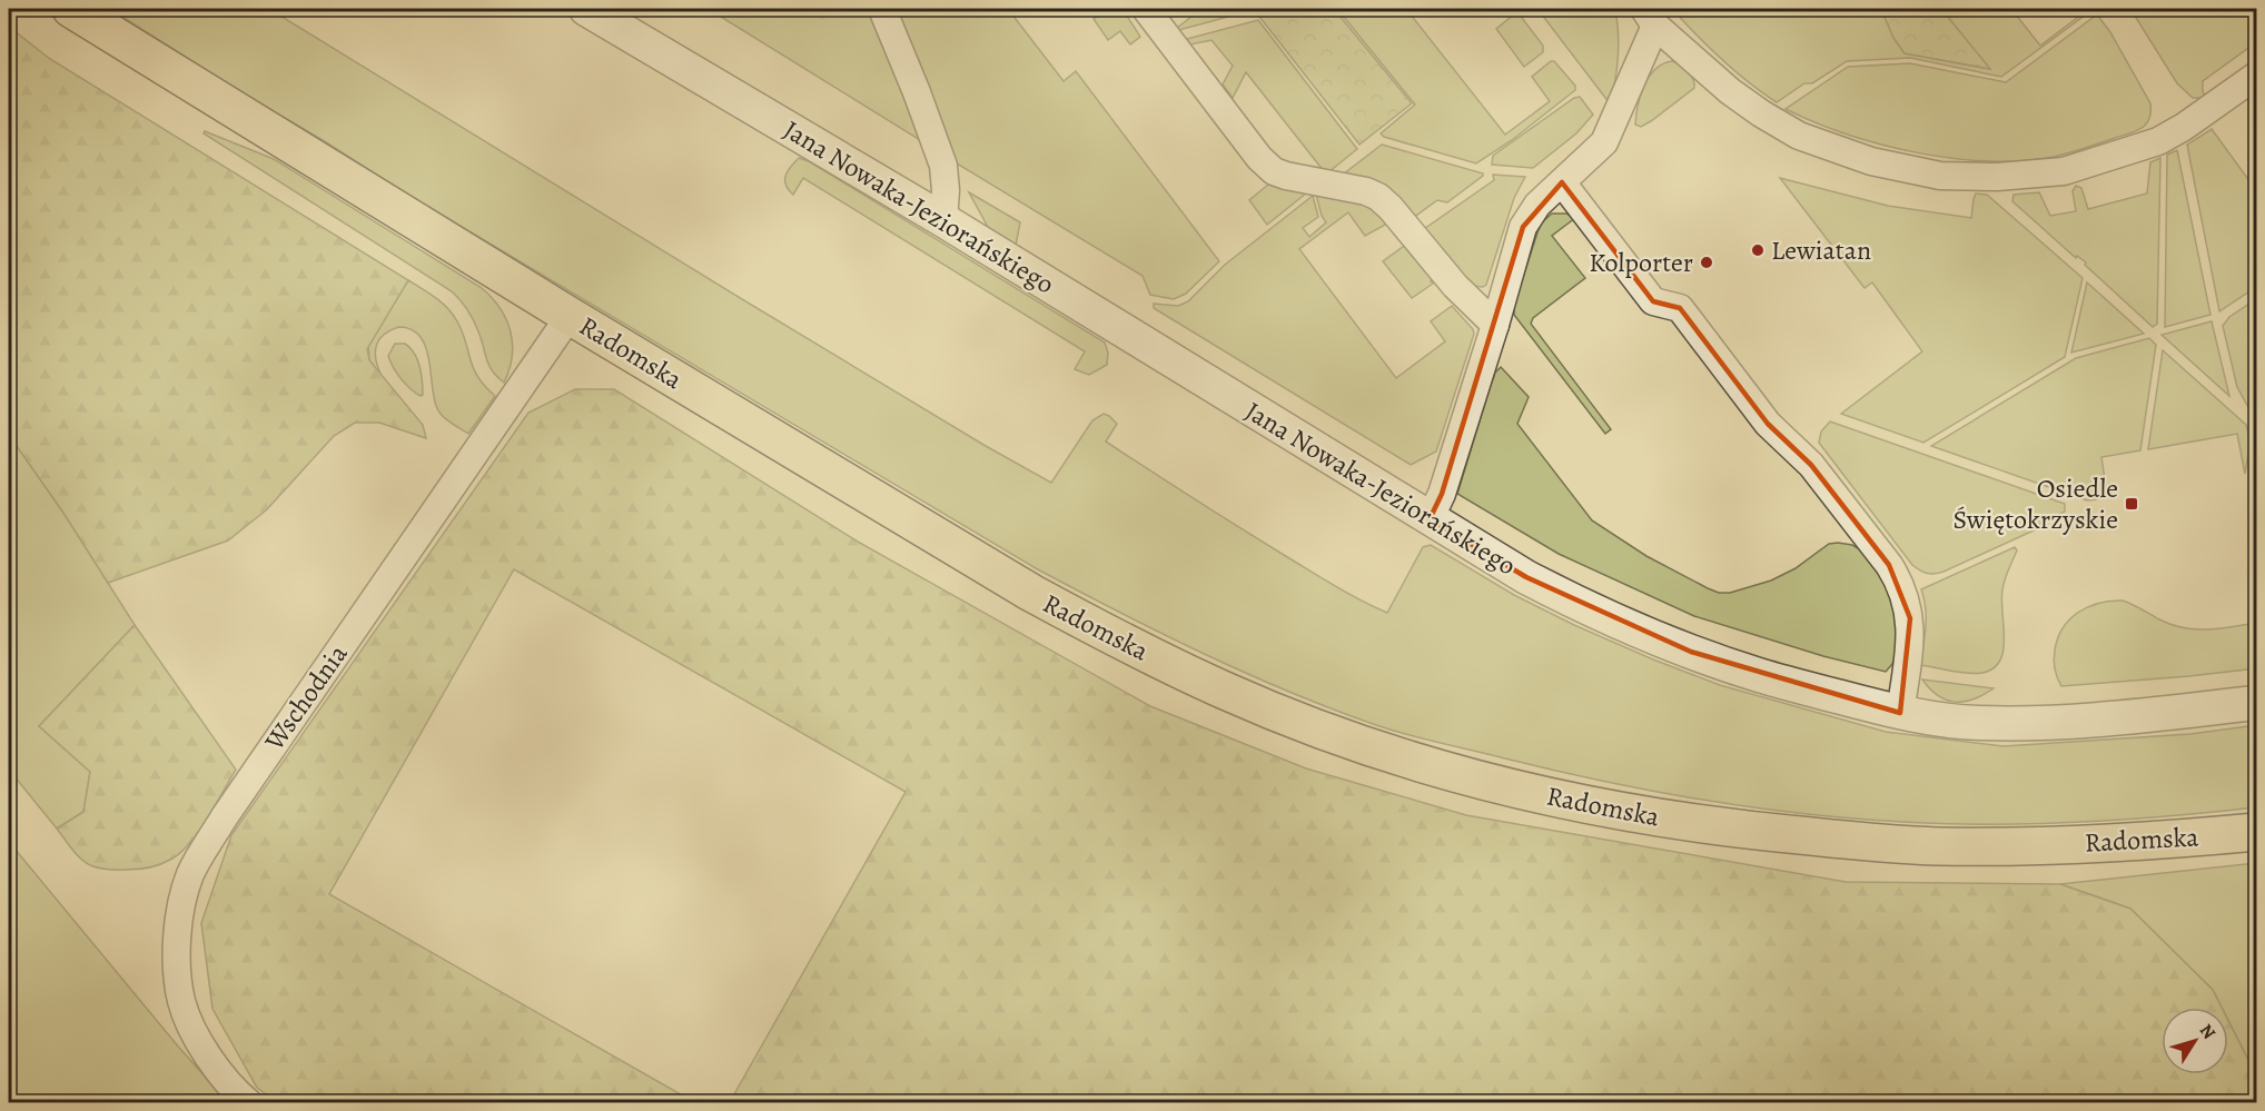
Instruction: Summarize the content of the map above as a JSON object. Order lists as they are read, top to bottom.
{
  "streets": {
    "main road": ["Radomska"],
    "street": ["Jana Nowaka-Jeziorańskiego", "Wschodnia"]
  },
  "crossings": [
    ["Radomska", "Wschodnia"]
  ],
  "places": {
    "other": ["Lewiatan", "Kolporter"],
    "transit": ["Osiedle Świętokrzyskie"]
  },
  "north": "top right"
}
